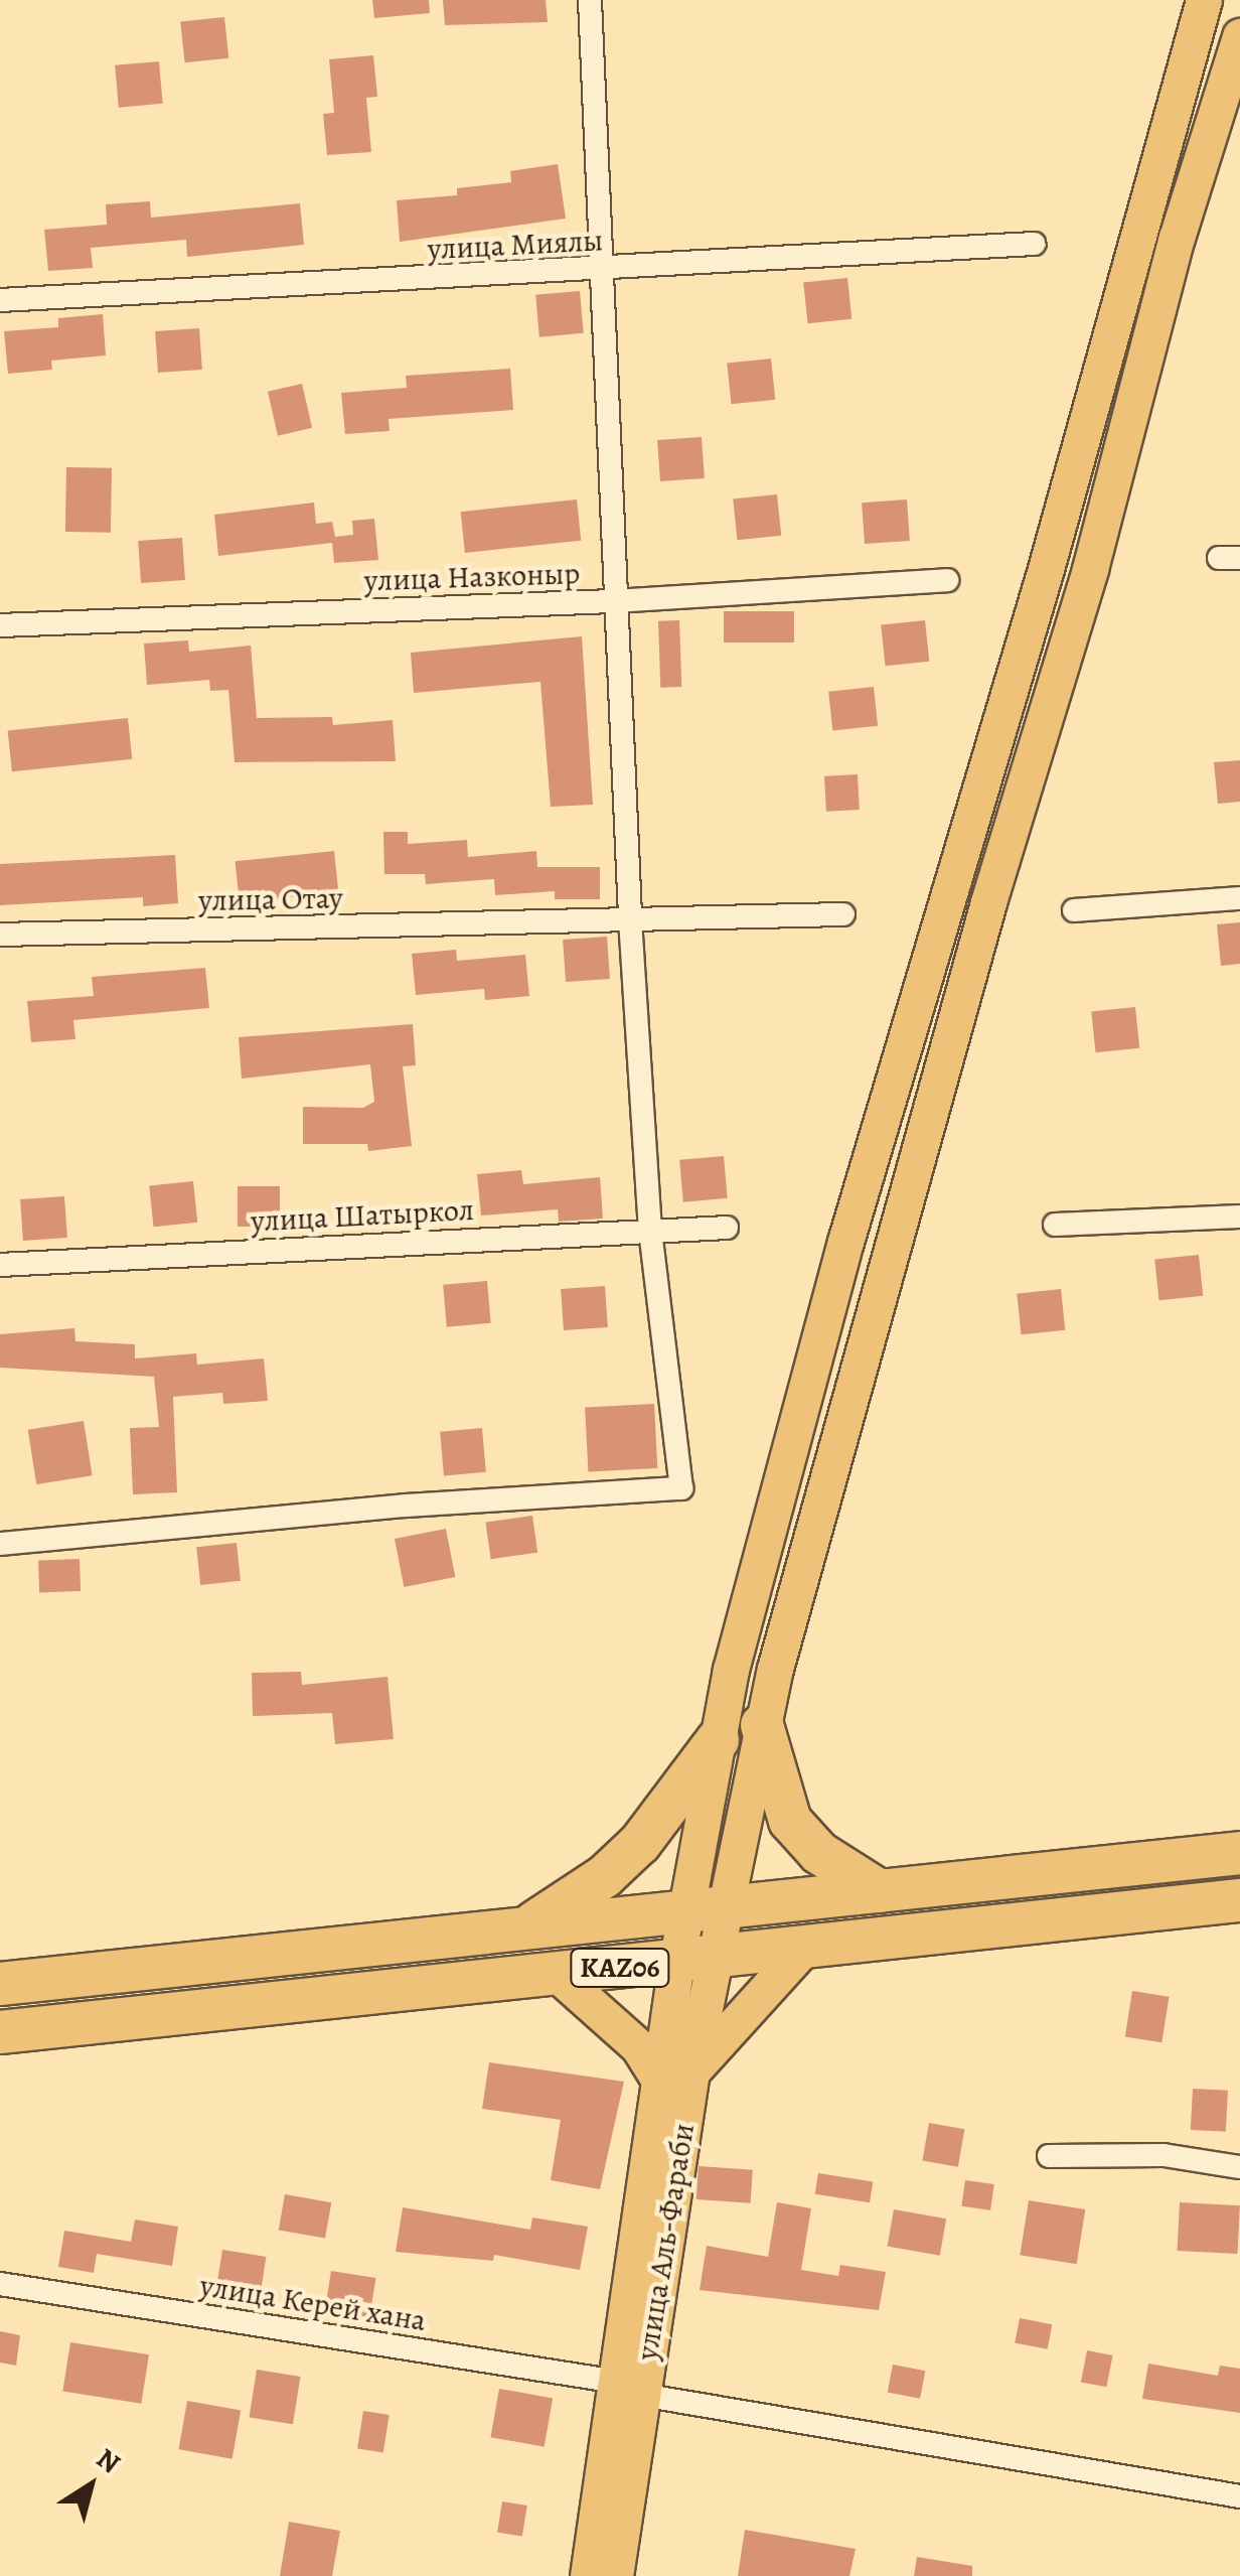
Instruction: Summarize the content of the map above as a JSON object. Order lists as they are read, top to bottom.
{
  "streets": {
    "highway": ["KАZ06"],
    "main road": ["улица Аль-Фараби"],
    "street": [
      "улица Миялы",
      "улица Назконыр",
      "улица Отау",
      "улица Шатыркол",
      "улица Керей хана"
    ]
  },
  "crossings": [
    ["KАZ06", "улица Аль-Фараби"],
    ["улица Аль-Фараби", "улица Керей хана"]
  ],
  "north": "top right"
}
